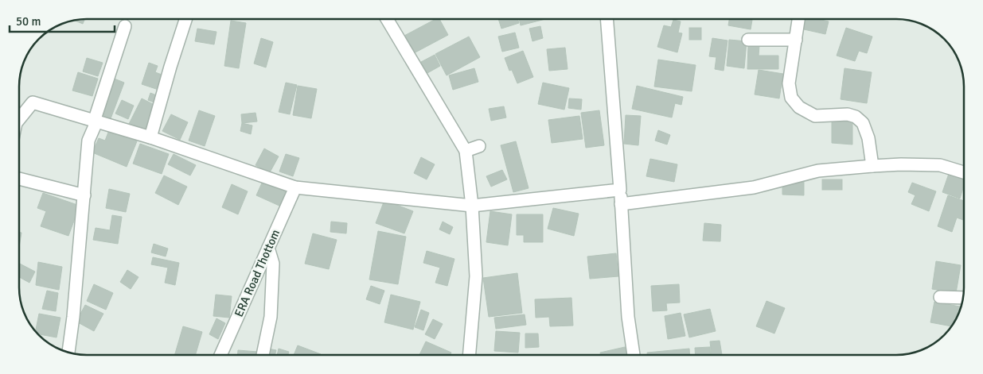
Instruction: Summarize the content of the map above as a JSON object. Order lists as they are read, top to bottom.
{
  "streets": {
    "street": ["ERA Road Thottom"]
  },
  "scale_bar": "50 m"
}
